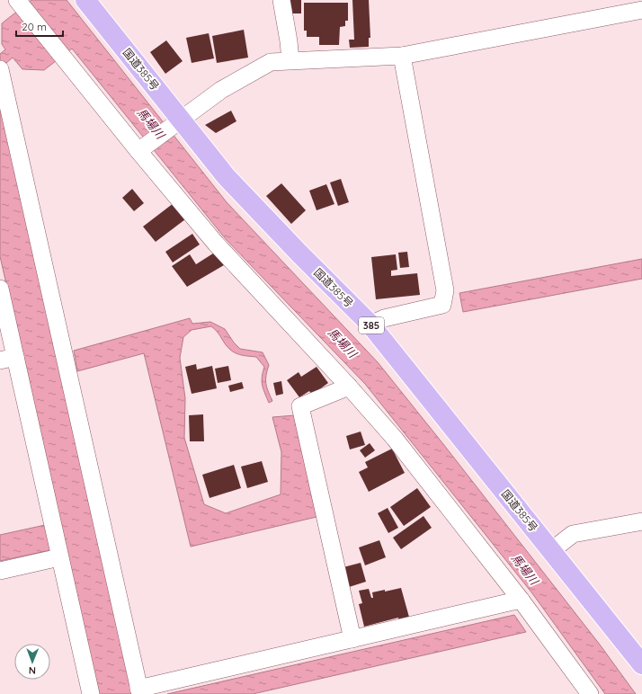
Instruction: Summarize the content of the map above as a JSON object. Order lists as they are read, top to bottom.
{
  "streets": {
    "highway": ["国道385号", "385"]
  },
  "water": ["馬場川"],
  "scale_bar": "20 m",
  "north": "bottom"
}
